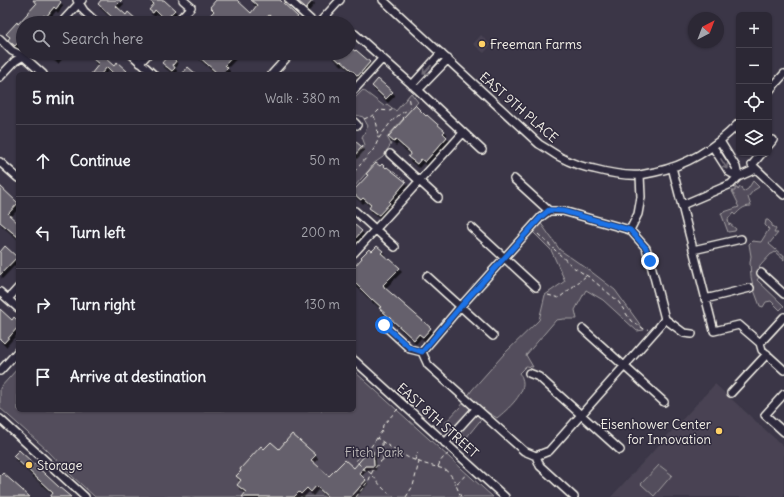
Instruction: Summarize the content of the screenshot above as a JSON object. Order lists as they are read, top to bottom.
{
  "streets": {
    "street": ["EAST 9TH PLACE", "EAST 8TH STREET"]
  },
  "parks": ["Fitch Park"],
  "places": ["Freeman Farms", "Eisenhower Center for Innovation", "Storage"],
  "north": "top right",
  "page": {
    "map_buttons": ["+", "−"],
    "search": "Search here",
    "heading": ["5 min", "Walk · 380 m"],
    "list": [
      ["Continue", "50 m"],
      ["Turn left", "200 m"],
      ["Turn right", "130 m"],
      "Arrive at destination"
    ]
  }
}
